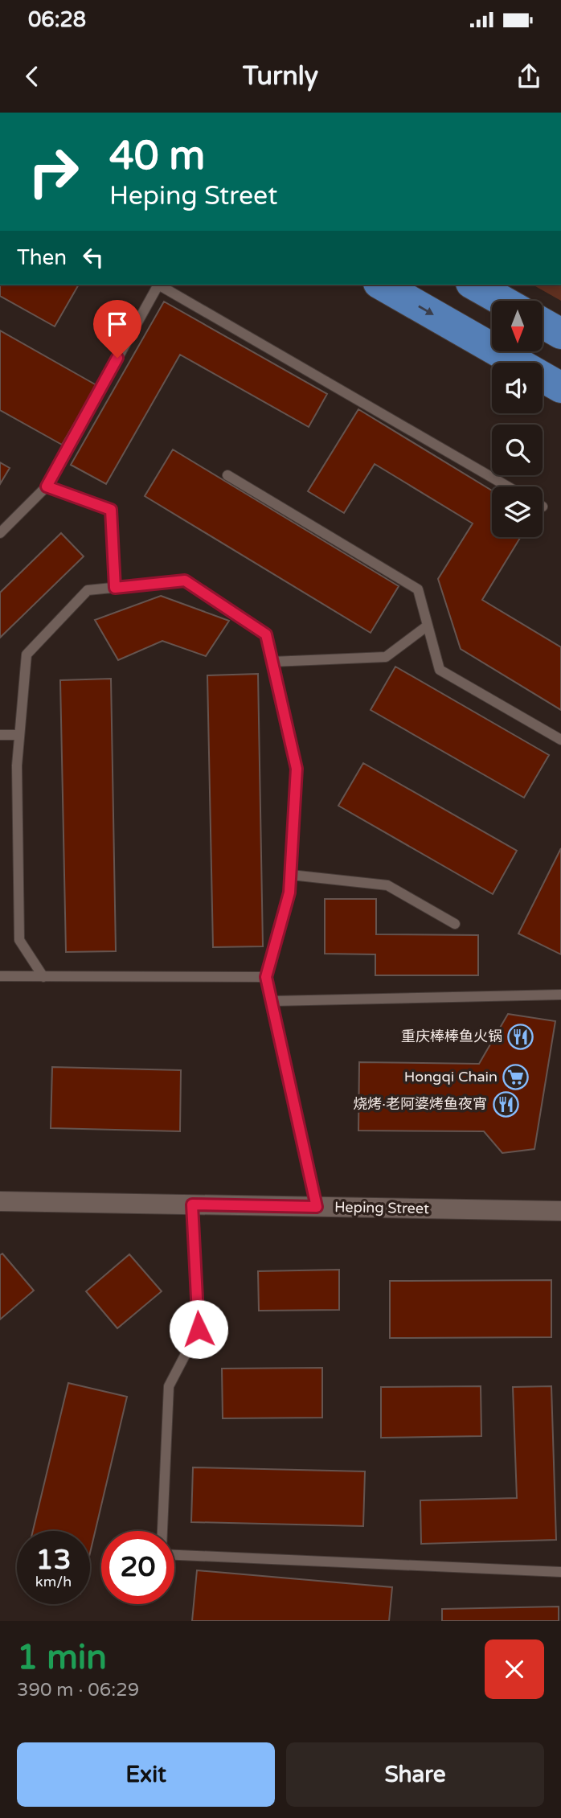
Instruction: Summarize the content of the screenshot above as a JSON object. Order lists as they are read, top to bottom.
{
  "streets": {
    "street": ["Heping Street"]
  },
  "places": {
    "restaurant": ["重庆棒棒鱼火锅", "烧烤·老阿婆烤鱼夜宵"],
    "supermarket": ["Hongqi Chain"]
  },
  "north": "bottom",
  "page": {
    "status": "06:28",
    "header": "Turnly",
    "turn": ["40 m", "Heping Street"],
    "then": "Then",
    "speed": "13 km/h",
    "limit": "20",
    "heading": ["1 min", "390 m · 06:29"],
    "buttons": ["Exit", "Share"]
  }
}
